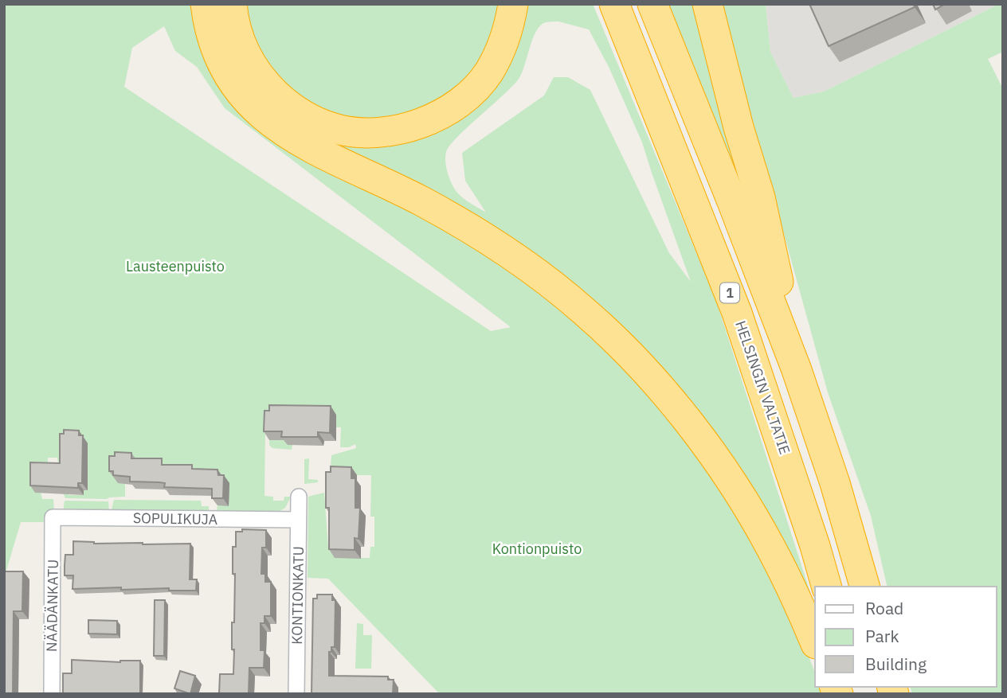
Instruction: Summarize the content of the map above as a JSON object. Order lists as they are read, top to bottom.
{
  "streets": {
    "highway": ["1", "HELSINGIN VALTATIE"],
    "street": ["SOPULIKUJA", "KONTIONKATU", "NÄÄDÄNKATU"]
  },
  "crossings": [
    ["SOPULIKUJA", "KONTIONKATU"],
    ["SOPULIKUJA", "NÄÄDÄNKATU"]
  ],
  "parks": ["Lausteenpuisto", "Kontionpuisto"],
  "legend": ["Road", "Park", "Building"]
}
